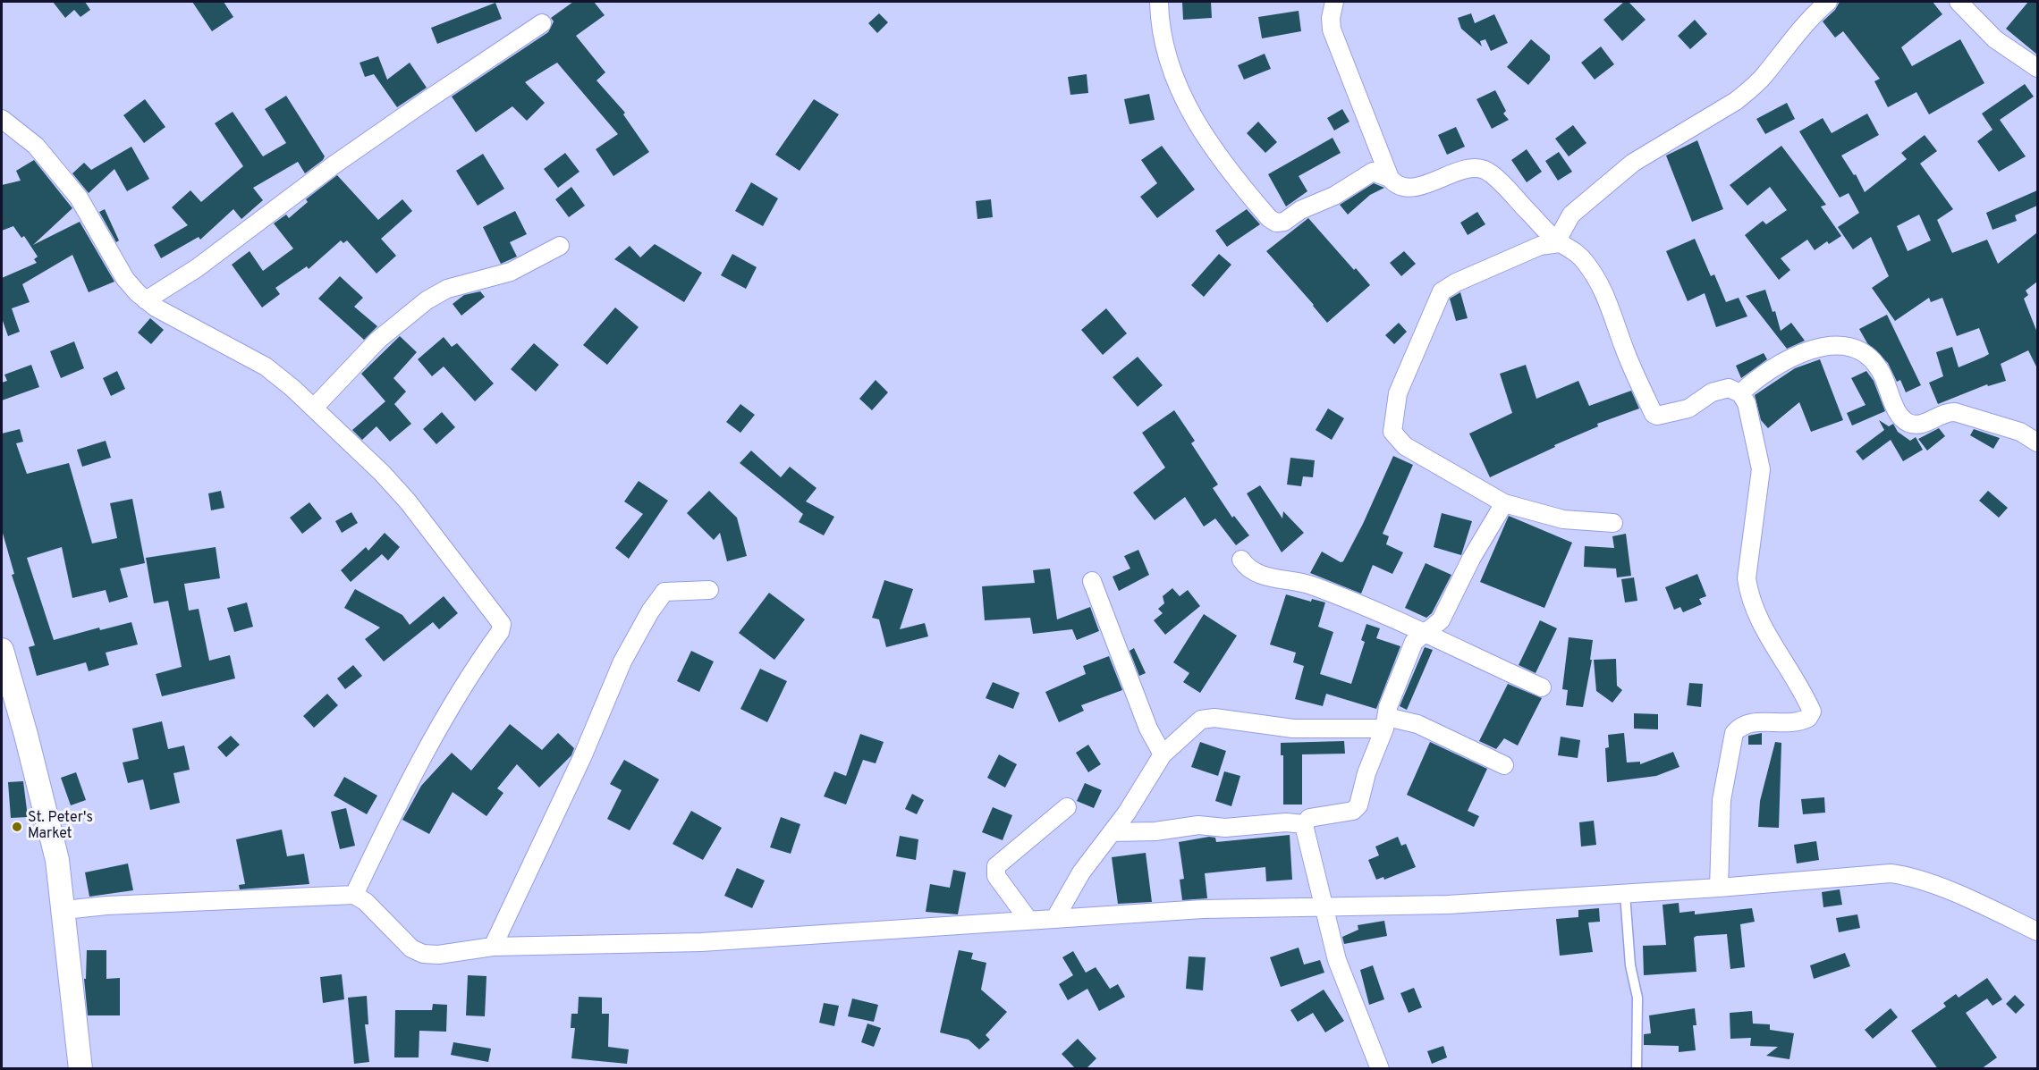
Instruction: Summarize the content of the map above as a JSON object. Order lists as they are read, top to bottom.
{
  "places": ["St. Peter's Market"]
}
